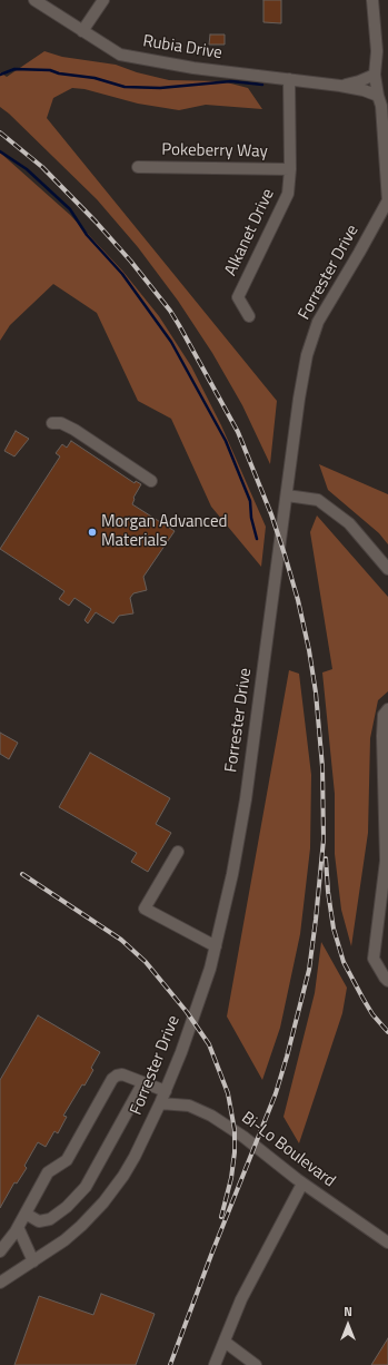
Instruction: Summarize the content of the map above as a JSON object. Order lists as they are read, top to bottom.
{
  "streets": {
    "street": [
      "Rubia Drive",
      "Pokeberry Way",
      "Alkanet Drive",
      "Forrester Drive",
      "Bi-Lo Boulevard"
    ]
  },
  "crossings": [
    ["Rubia Drive", "Alkanet Drive"],
    ["Rubia Drive", "Forrester Drive"],
    ["Pokeberry Way", "Alkanet Drive"],
    ["Forrester Drive", "Bi-Lo Boulevard"]
  ],
  "places": ["Morgan Advanced Materials"],
  "north": "top"
}
